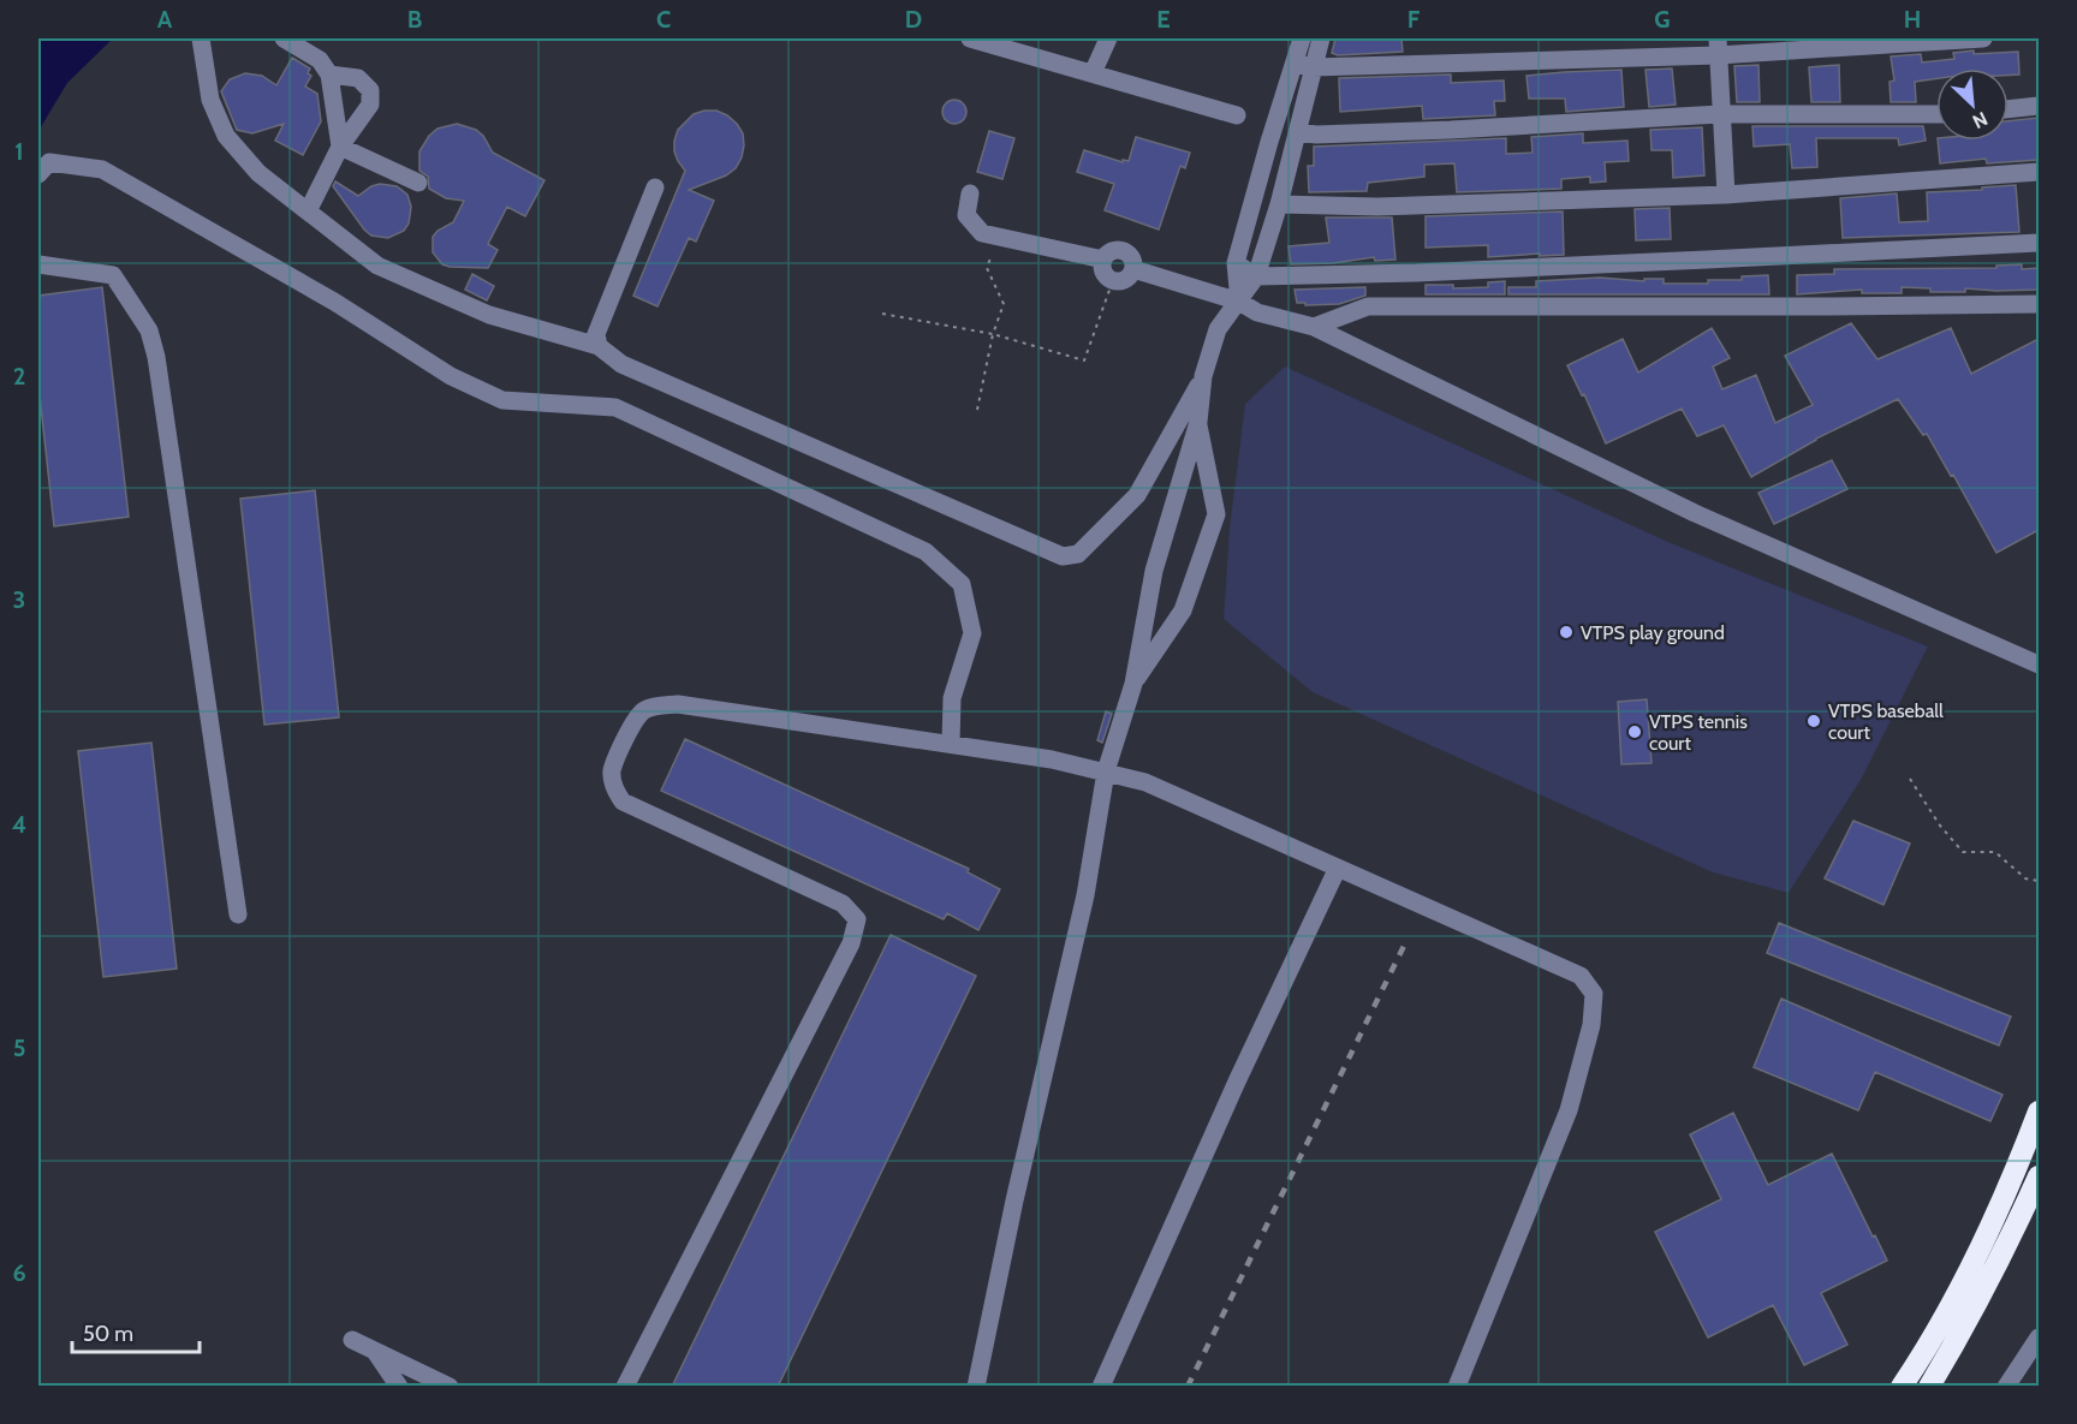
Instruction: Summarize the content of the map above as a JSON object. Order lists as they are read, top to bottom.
{
  "places": ["VTPS play ground", "VTPS baseball court", "VTPS tennis court"],
  "scale_bar": "50 m",
  "north": "bottom right",
  "grid": {
    "columns": [
      "A",
      "B",
      "C",
      "D",
      "E",
      "F",
      "G",
      "H"
    ],
    "rows": [
      "1",
      "2",
      "3",
      "4",
      "5",
      "6"
    ]
  }
}
